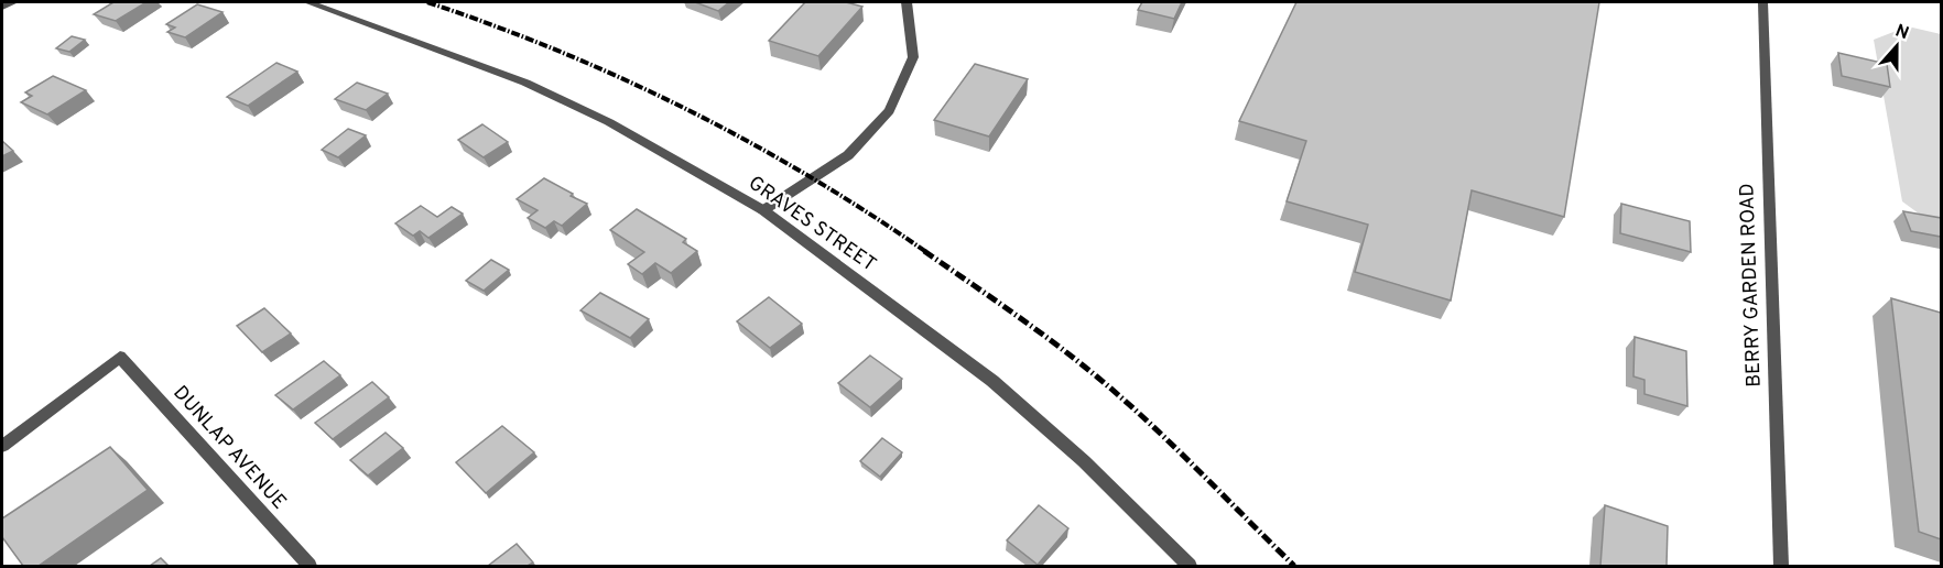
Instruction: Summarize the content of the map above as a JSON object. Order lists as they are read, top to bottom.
{
  "streets": {
    "street": ["GRAVES STREET", "BERRY GARDEN ROAD", "DUNLAP AVENUE"]
  },
  "north": "top"
}
